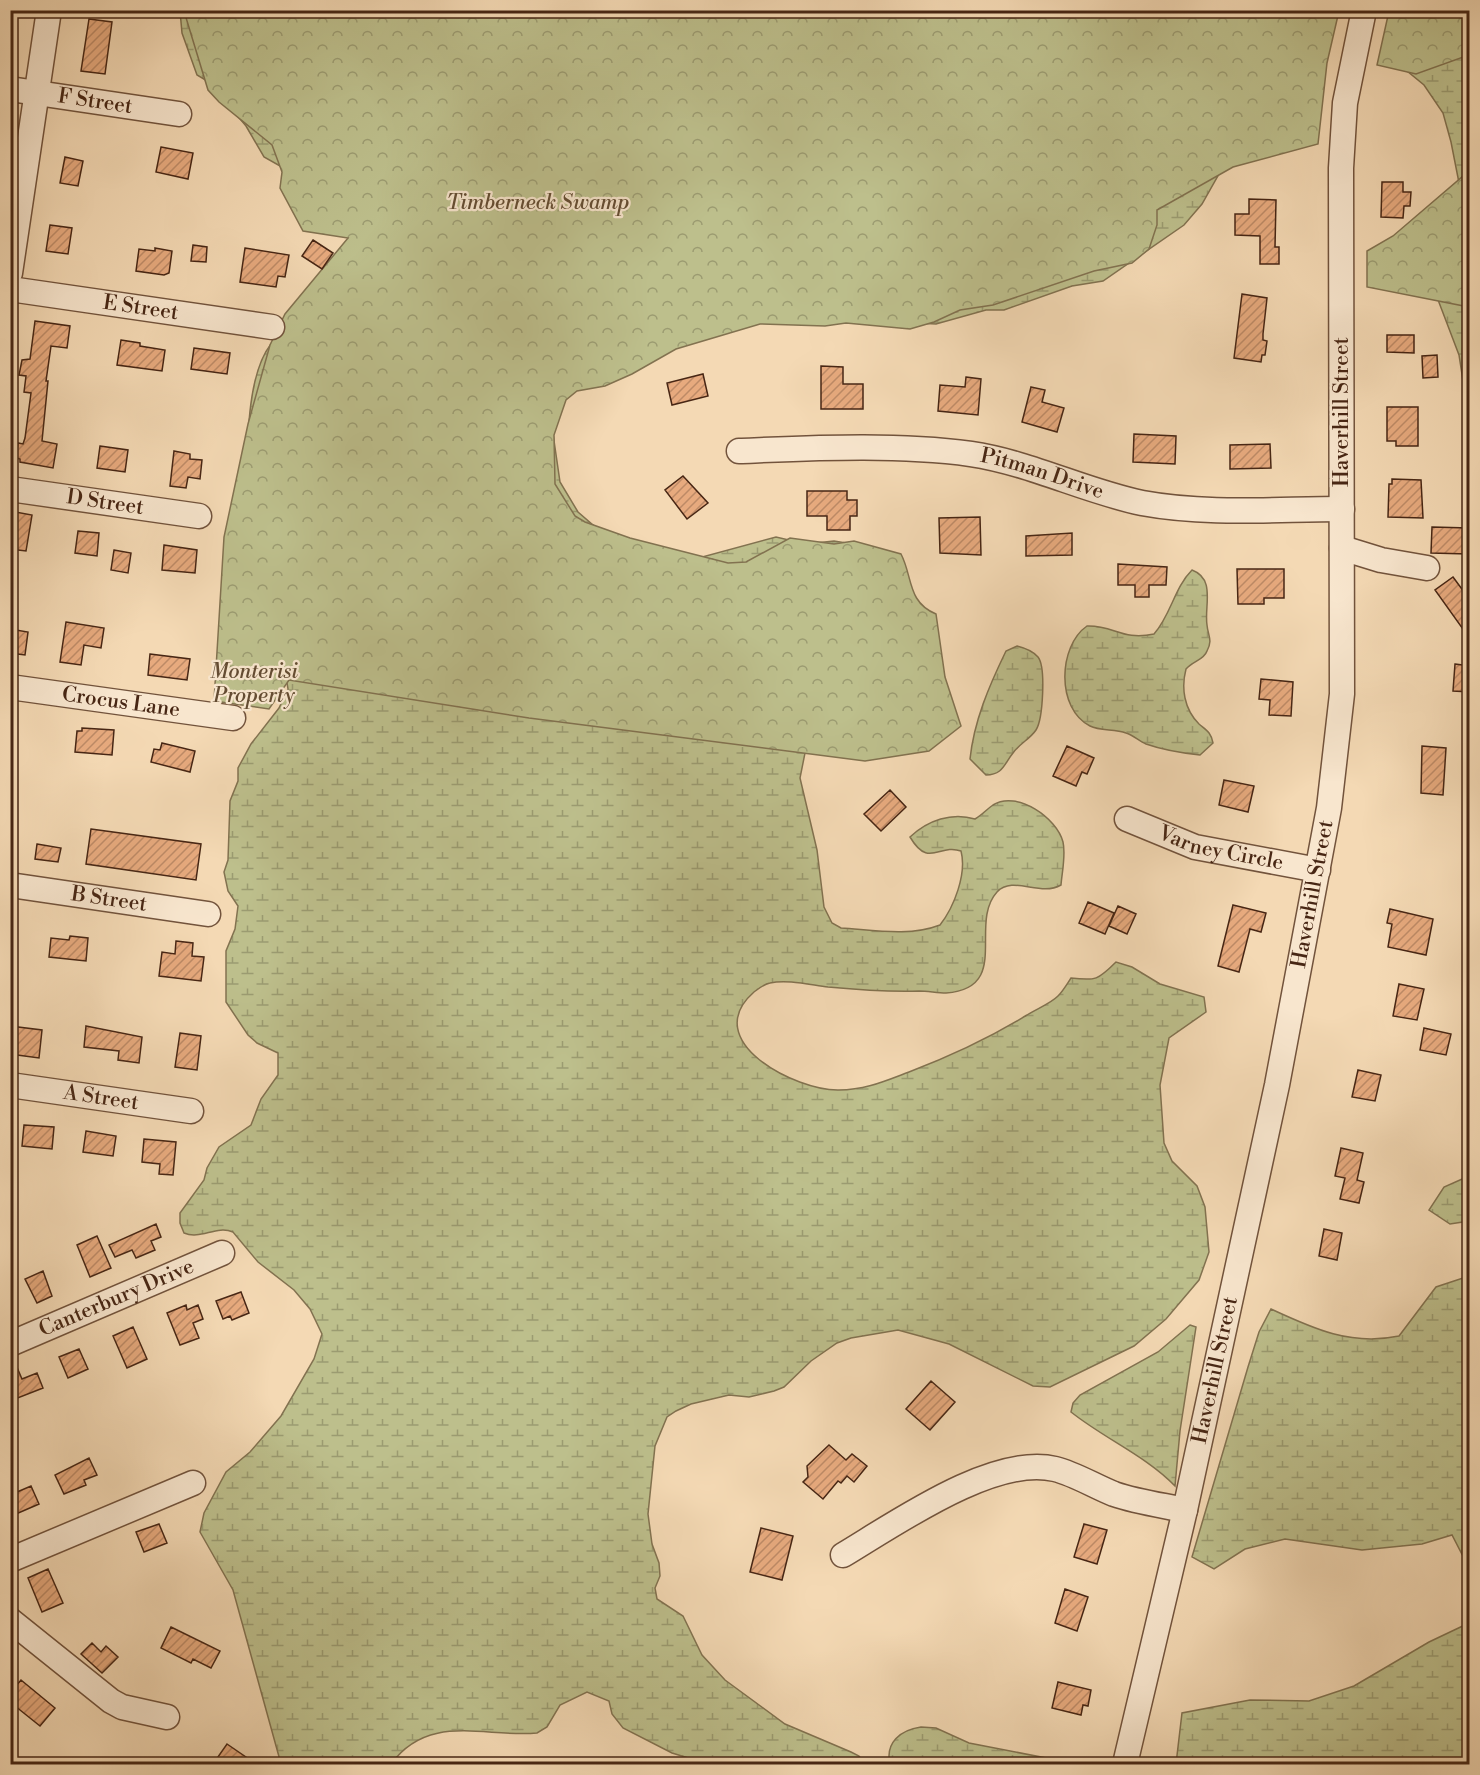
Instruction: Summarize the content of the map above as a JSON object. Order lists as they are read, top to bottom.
{
  "streets": {
    "street": [
      "F Street",
      "E Street",
      "Haverhill Street",
      "Pitman Drive",
      "D Street",
      "Crocus Lane",
      "Varney Circle",
      "B Street",
      "A Street",
      "Canterbury Drive"
    ]
  },
  "crossings": [
    ["Haverhill Street", "Pitman Drive"],
    ["Haverhill Street", "Varney Circle"]
  ],
  "parks": ["Timberneck Swamp", "Monterisi Property"]
}
